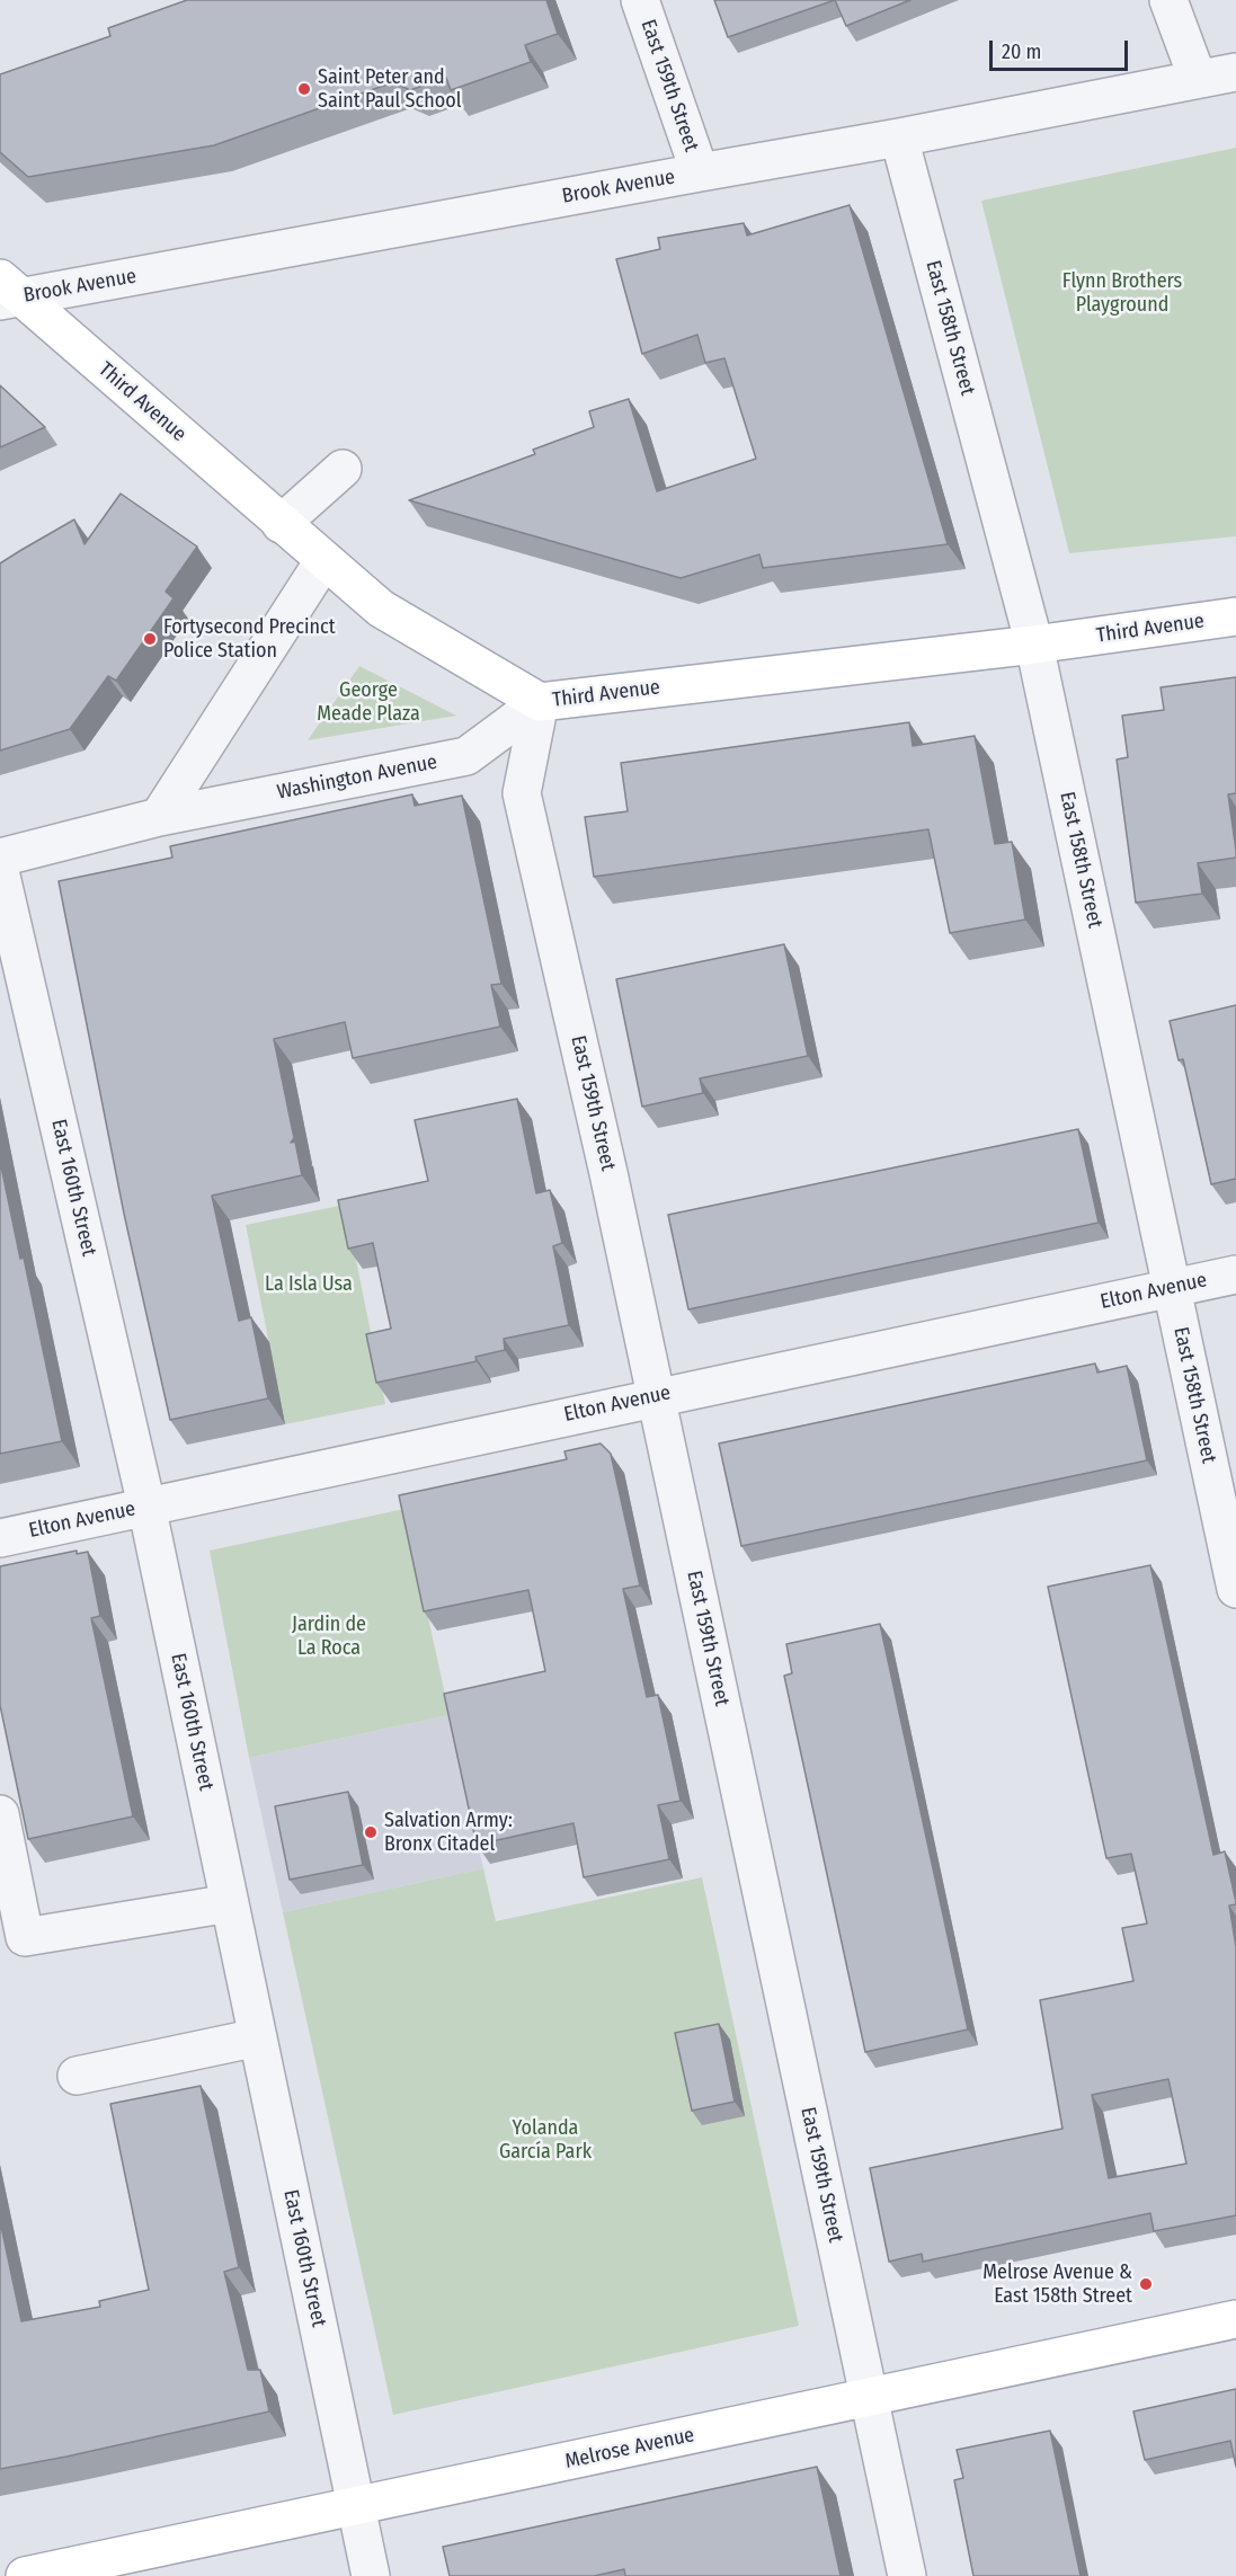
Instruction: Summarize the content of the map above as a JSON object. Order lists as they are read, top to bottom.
{
  "streets": {
    "main road": ["Third Avenue", "Melrose Avenue"],
    "street": [
      "East 159th Street",
      "Brook Avenue",
      "East 158th Street",
      "Washington Avenue",
      "East 160th Street",
      "Elton Avenue"
    ]
  },
  "crossings": [
    ["East 159th Street", "Brook Avenue"],
    ["East 159th Street", "Third Avenue"],
    ["East 159th Street", "Washington Avenue"],
    ["East 159th Street", "Elton Avenue"],
    ["East 159th Street", "Melrose Avenue"],
    ["Brook Avenue", "East 158th Street"],
    ["Brook Avenue", "Third Avenue"],
    ["East 158th Street", "Third Avenue"],
    ["East 158th Street", "Elton Avenue"],
    ["Third Avenue", "Washington Avenue"],
    ["East 160th Street", "Elton Avenue"],
    ["East 160th Street", "Melrose Avenue"]
  ],
  "parks": [
    "Flynn Brothers Playground",
    "George Meade Plaza",
    "La Isla Usa",
    "Jardin de La Roca",
    "Yolanda García Park"
  ],
  "places": [
    "Saint Peter and Saint Paul School",
    "Fortysecond Precinct Police Station",
    "Salvation Army: Bronx Citadel",
    "Melrose Avenue & East 158th Street"
  ],
  "scale_bar": "20 m"
}
